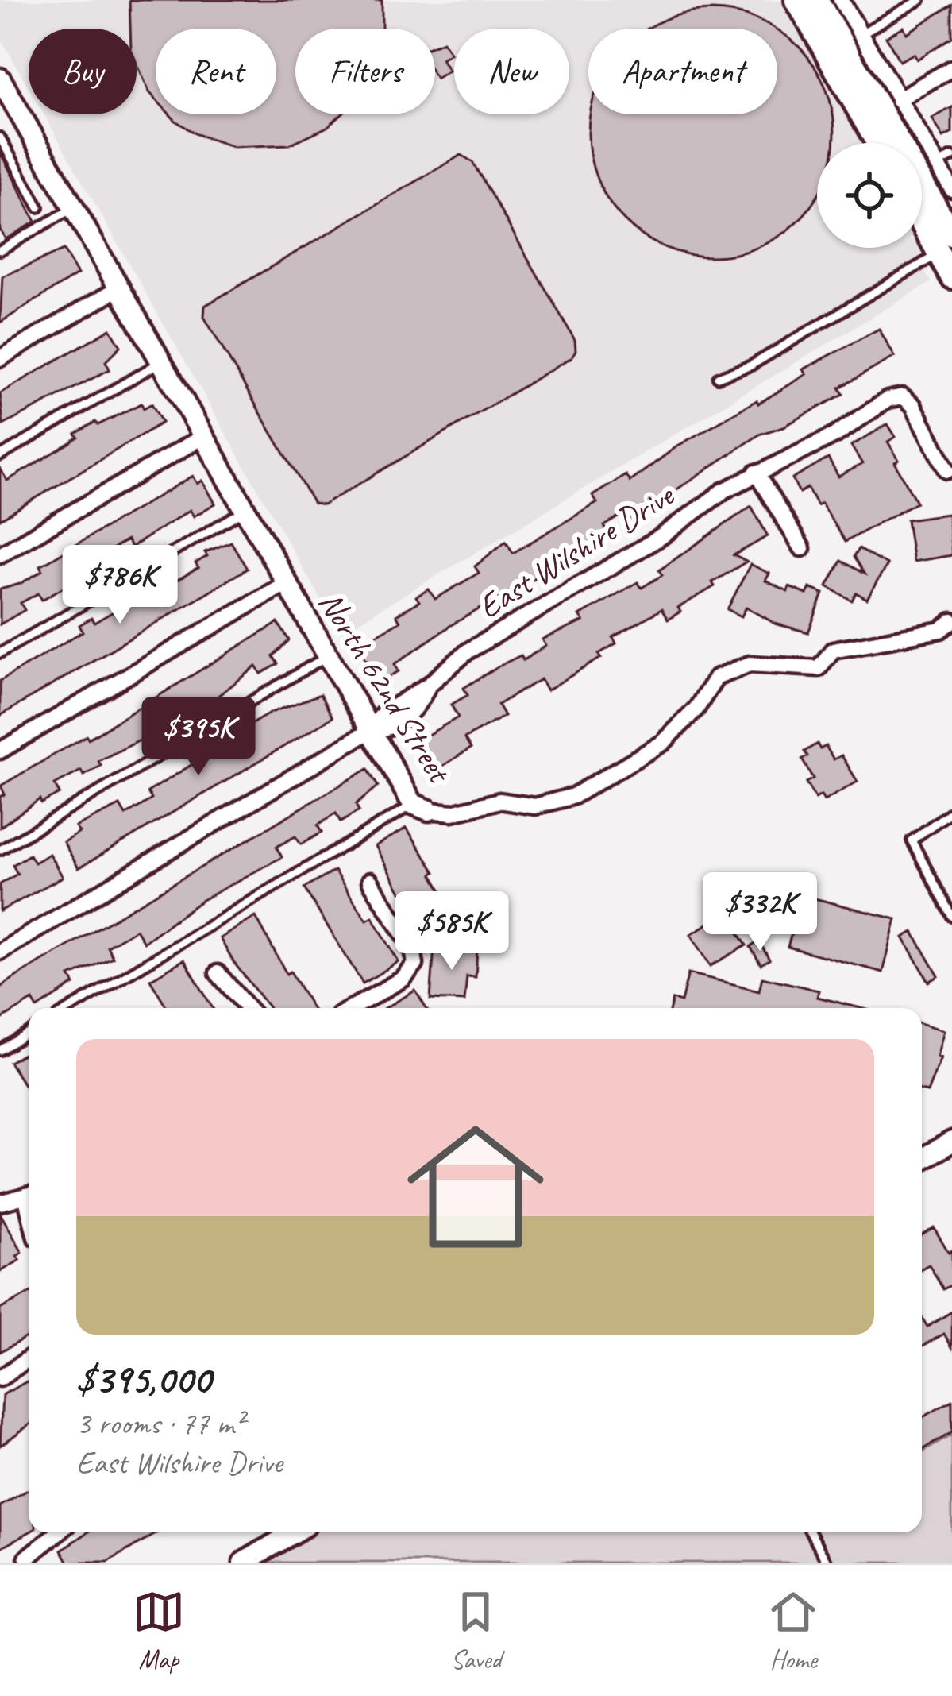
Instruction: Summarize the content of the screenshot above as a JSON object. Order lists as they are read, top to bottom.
{
  "streets": {
    "street": ["East Wilshire Drive", "North 62nd Street"]
  },
  "crossings": [
    ["East Wilshire Drive", "North 62nd Street"]
  ],
  "page": {
    "chip": [
      "Buy",
      "Rent",
      "Filters",
      "New",
      "Apartment"
    ],
    "price": [
      "$786K",
      "$395K",
      "$332K",
      "$585K"
    ],
    "list": [
      {
        "name": "$395,000",
        "note": "3 rooms · 77 m² · East Wilshire Drive"
      }
    ],
    "tabs": ["Map", "Saved", "Home"]
  }
}
